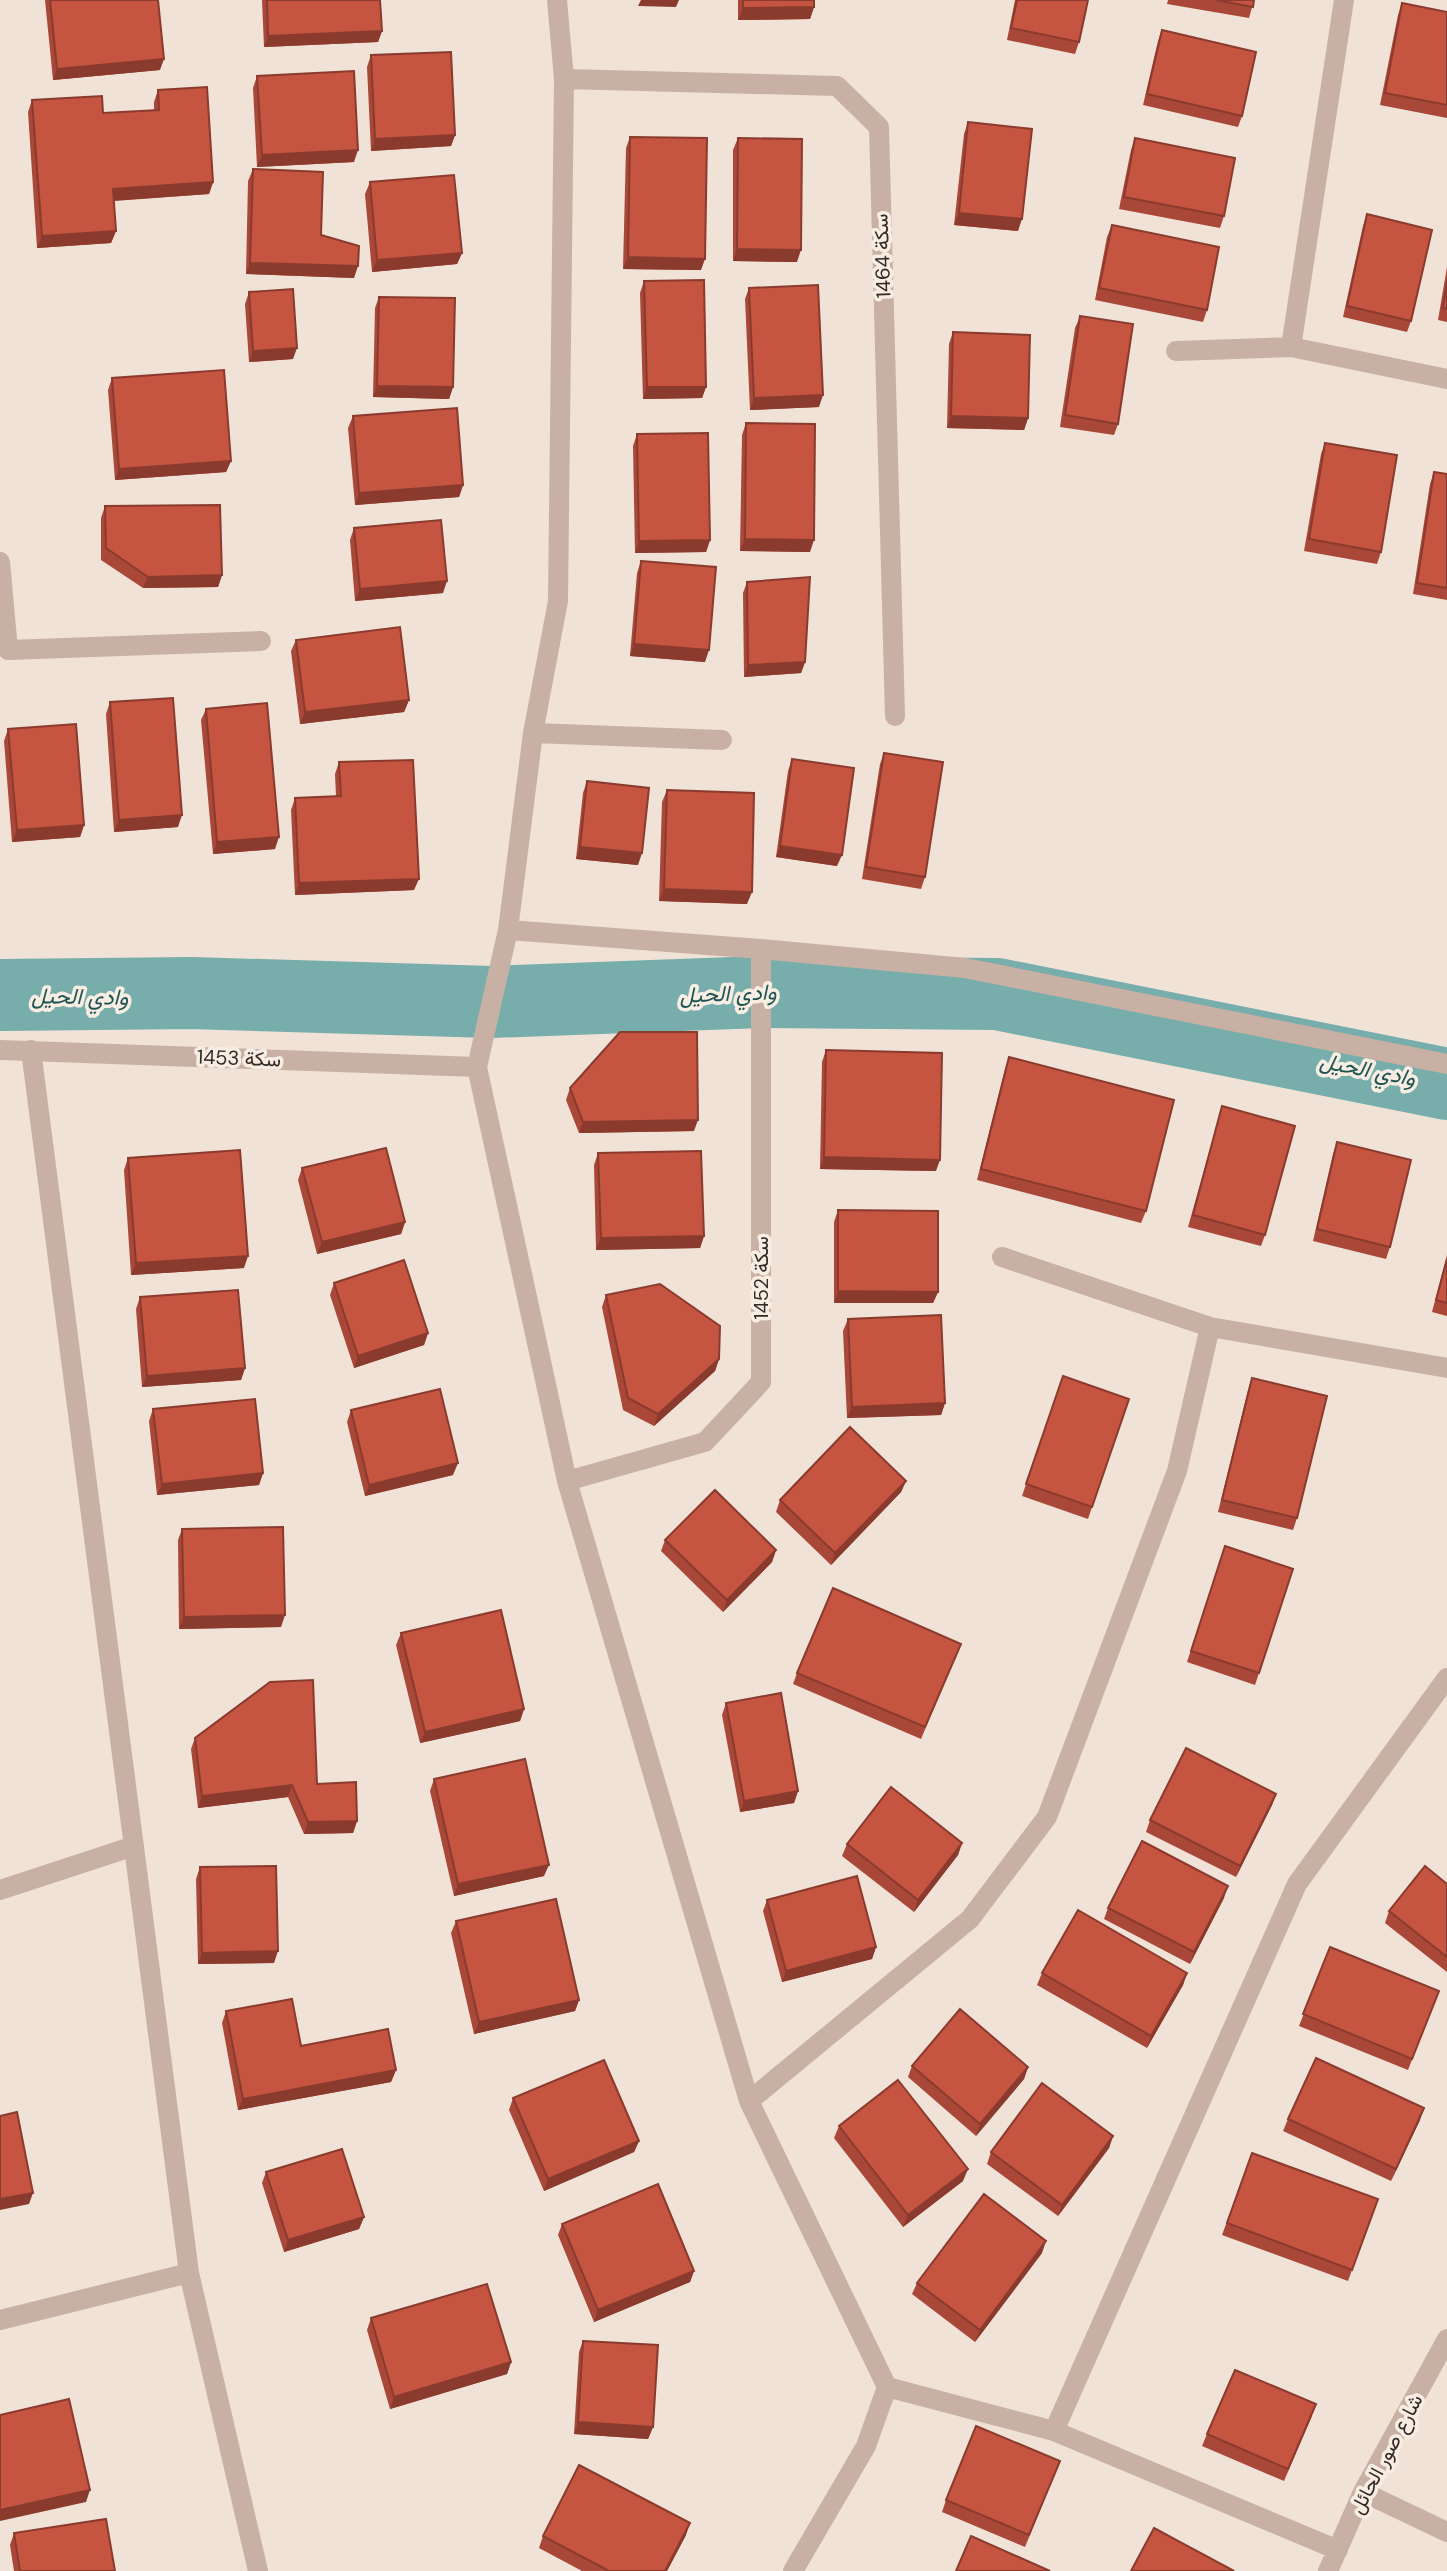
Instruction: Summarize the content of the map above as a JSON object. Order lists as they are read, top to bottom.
{
  "streets": {
    "street": [
      "سكة 1464",
      "سكة 1453",
      "سكة 1452",
      "شارع صور الحائل"
    ]
  },
  "water": ["وادي الحيل"]
}
